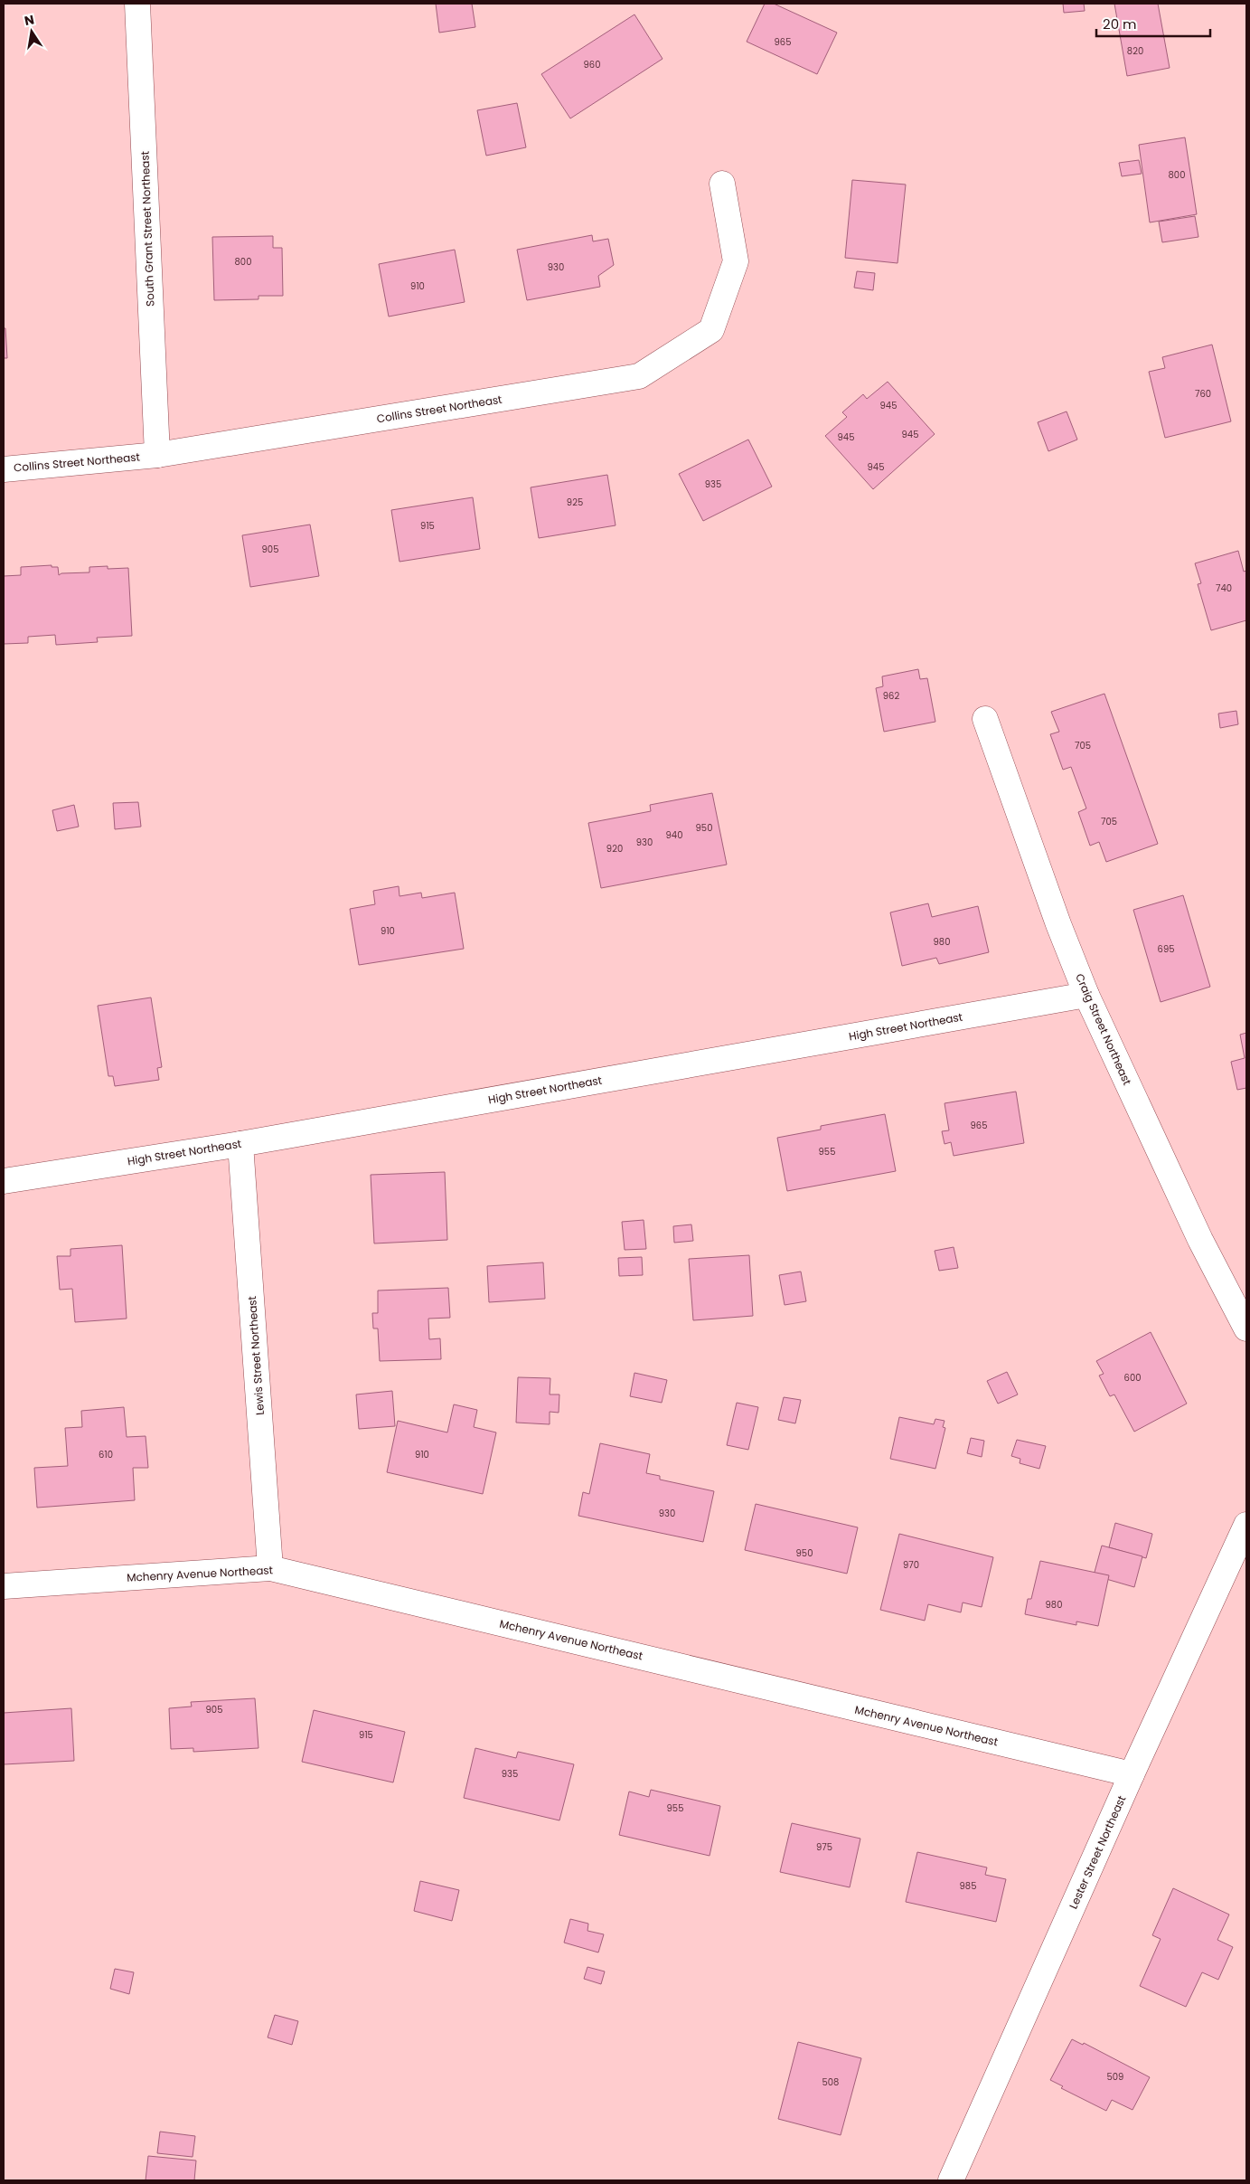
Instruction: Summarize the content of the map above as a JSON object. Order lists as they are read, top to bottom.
{
  "streets": {
    "street": [
      "South Grant Street Northeast",
      "Collins Street Northeast",
      "High Street Northeast",
      "Craig Street Northeast",
      "Lewis Street Northeast",
      "Mchenry Avenue Northeast",
      "Lester Street Northeast"
    ]
  },
  "crossings": [
    ["South Grant Street Northeast", "Collins Street Northeast"],
    ["High Street Northeast", "Craig Street Northeast"],
    ["High Street Northeast", "Lewis Street Northeast"],
    ["Lewis Street Northeast", "Mchenry Avenue Northeast"],
    ["Mchenry Avenue Northeast", "Lester Street Northeast"]
  ],
  "house_numbers": [
    "965",
    "820",
    "960",
    "800",
    "800",
    "930",
    "910",
    "760",
    "945",
    "945",
    "945",
    "945",
    "935",
    "925",
    "915",
    "905",
    "740",
    "962",
    "705",
    "705",
    "950",
    "940",
    "930",
    "920",
    "910",
    "980",
    "695",
    "965",
    "955",
    "600",
    "610",
    "910",
    "930",
    "950",
    "970",
    "980",
    "905",
    "915",
    "935",
    "955",
    "975",
    "985",
    "509",
    "508"
  ],
  "scale_bar": "20 m",
  "north": "top"
}
